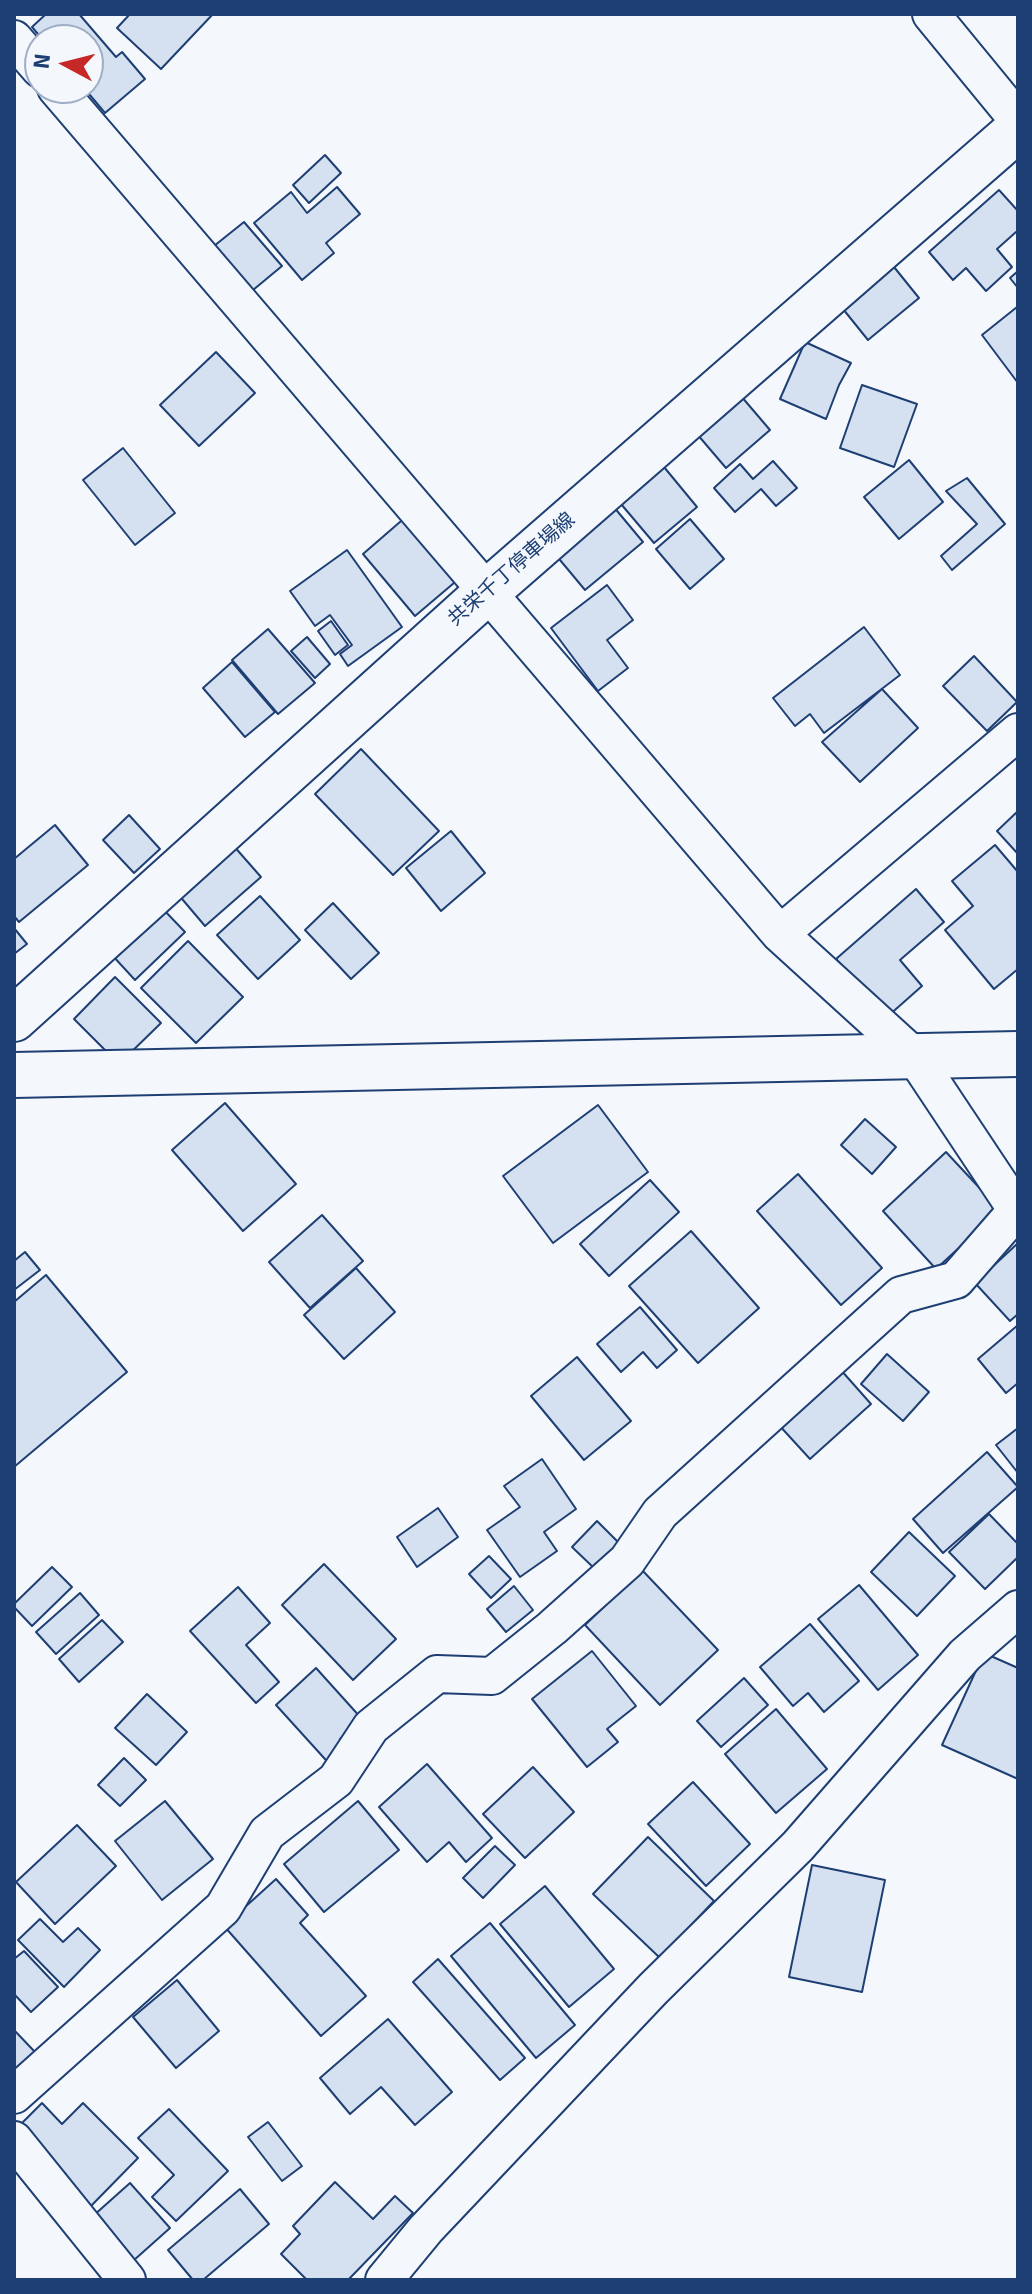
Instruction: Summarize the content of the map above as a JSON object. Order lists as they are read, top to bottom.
{
  "streets": {
    "main road": ["共栄千丁停車場線"]
  },
  "north": "left"
}
